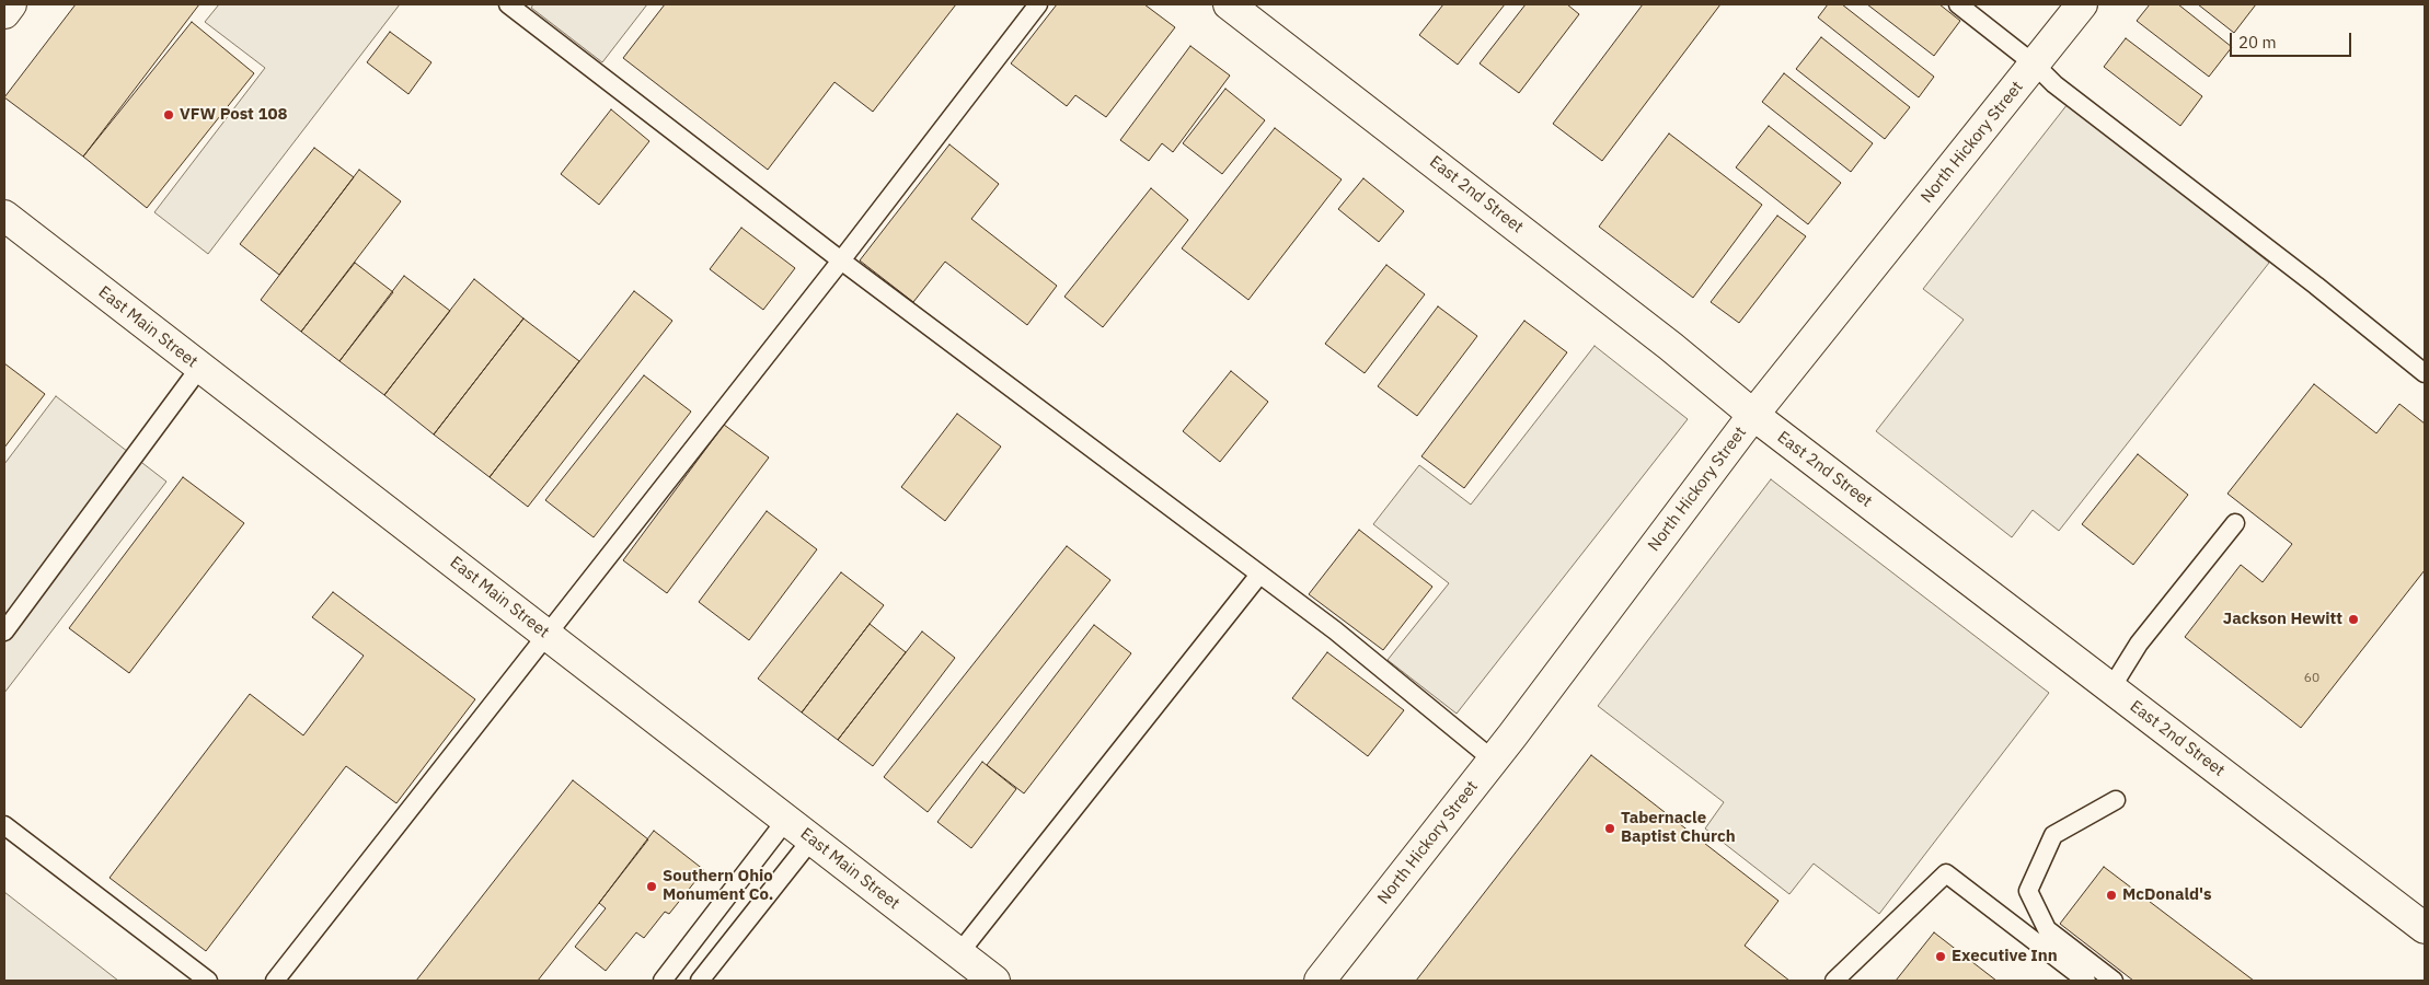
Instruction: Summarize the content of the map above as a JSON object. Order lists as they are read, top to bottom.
{
  "streets": {
    "street": ["North Hickory Street", "East 2nd Street", "East Main Street"]
  },
  "crossings": [
    ["North Hickory Street", "East 2nd Street"]
  ],
  "places": [
    "VFW Post 108",
    "Jackson Hewitt",
    "Tabernacle Baptist Church",
    "Southern Ohio Monument Co.",
    "McDonald's",
    "Executive Inn"
  ],
  "house_numbers": ["60"],
  "scale_bar": "20 m"
}
